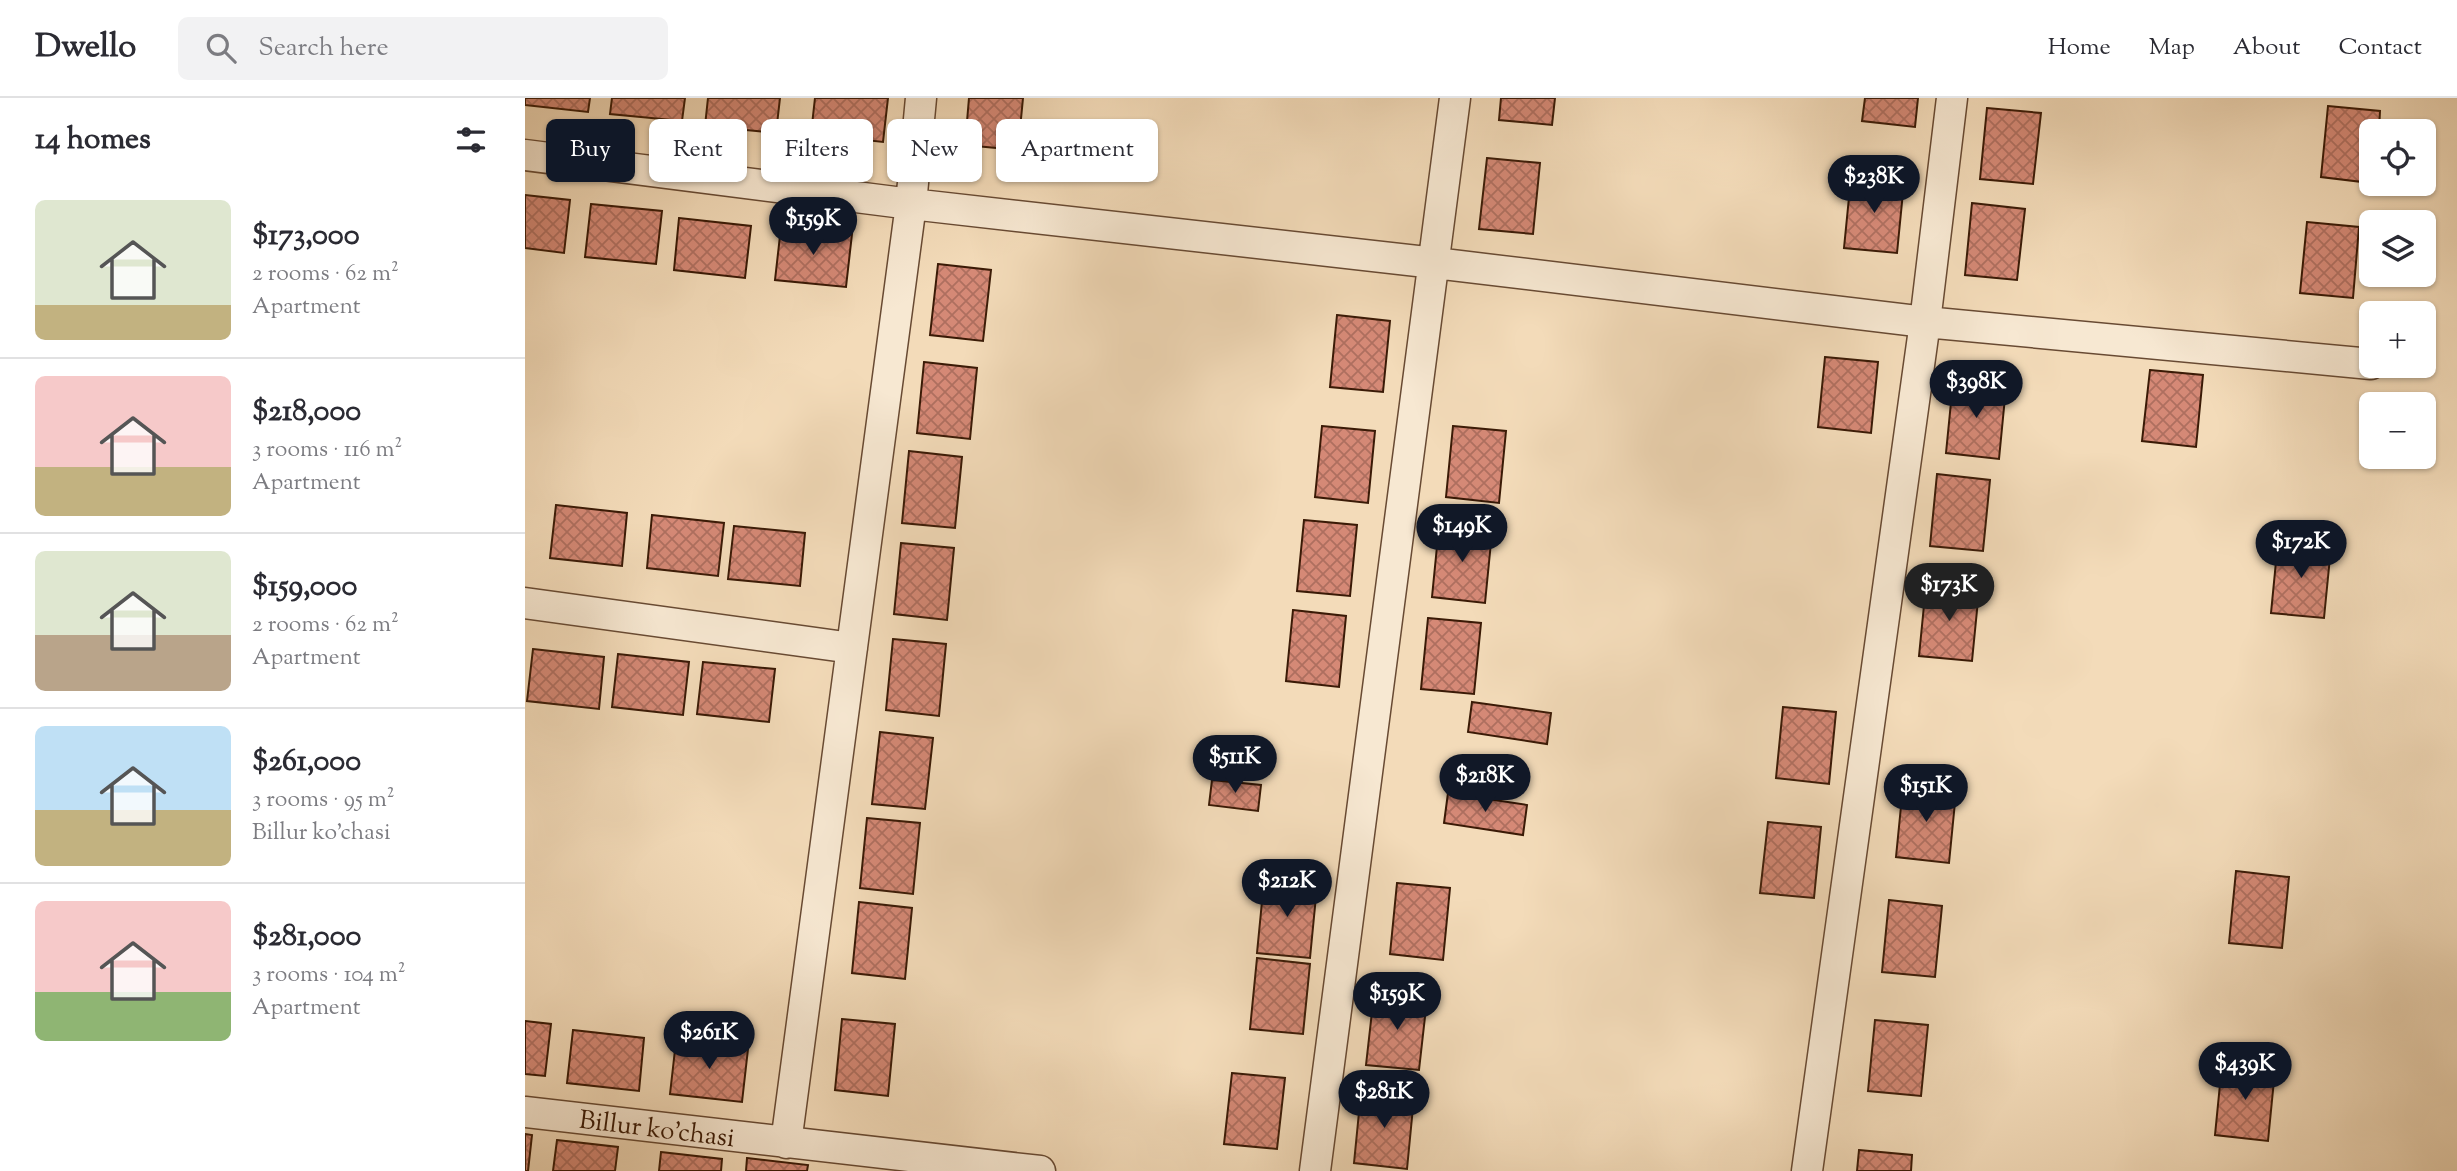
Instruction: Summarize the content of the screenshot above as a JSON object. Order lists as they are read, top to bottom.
{
  "streets": {
    "street": ["Billur ko'chasi"]
  },
  "page": {
    "header": "Dwello",
    "search": "Search here",
    "nav": [
      "Home",
      "Map",
      "About",
      "Contact"
    ],
    "heading": "14 homes",
    "map_buttons": ["+", "−"],
    "chip": [
      "Buy",
      "Rent",
      "Filters",
      "New",
      "Apartment"
    ],
    "price": [
      "$238K",
      "$159K",
      "$398K",
      "$149K",
      "$172K",
      "$173K",
      "$511K",
      "$218K",
      "$151K",
      "$212K",
      "$159K",
      "$261K",
      "$439K",
      "$281K"
    ],
    "list": [
      {
        "name": "$173,000",
        "note": "2 rooms · 62 m² · Apartment"
      },
      {
        "name": "$218,000",
        "note": "3 rooms · 116 m² · Apartment"
      },
      {
        "name": "$159,000",
        "note": "2 rooms · 62 m² · Apartment"
      },
      {
        "name": "$261,000",
        "note": "3 rooms · 95 m² · Billur ko'chasi"
      },
      {
        "name": "$281,000",
        "note": "3 rooms · 104 m² · Apartment"
      }
    ]
  }
}
